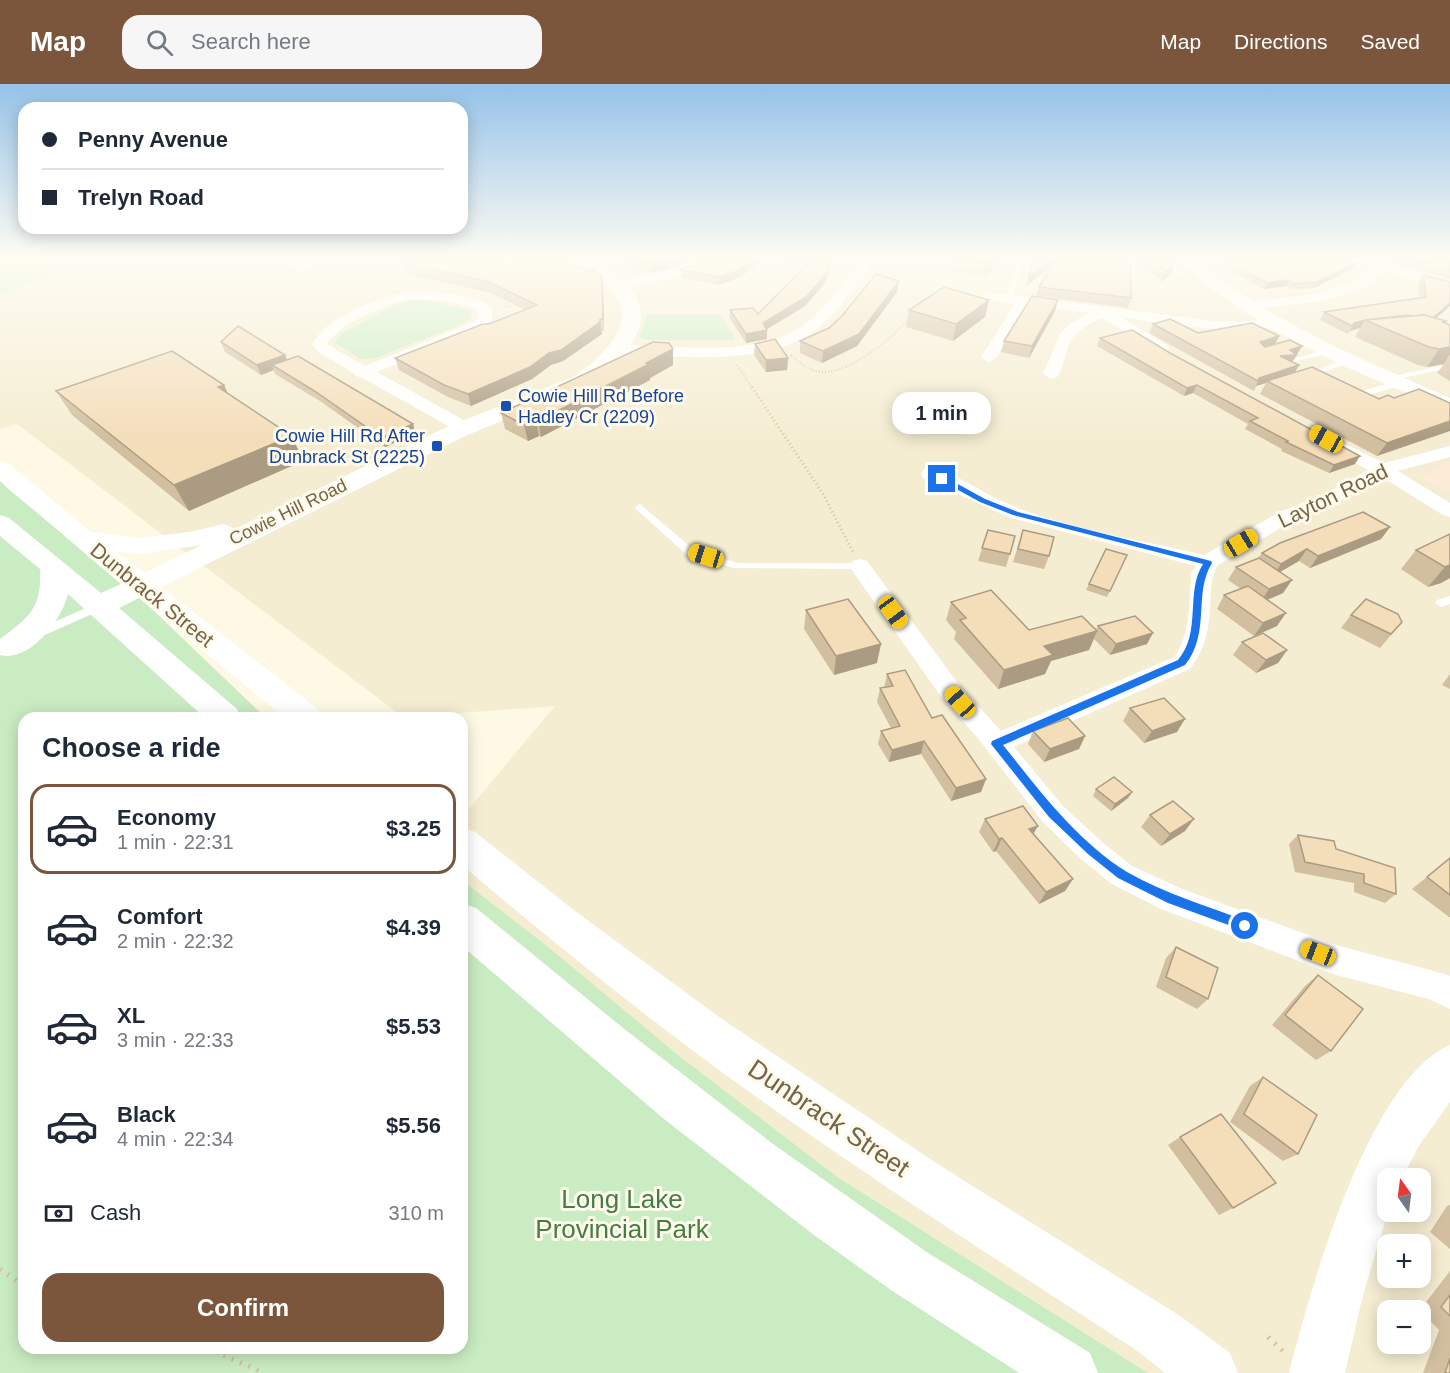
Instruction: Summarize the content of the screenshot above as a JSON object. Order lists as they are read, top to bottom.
{
  "streets": {
    "main road": ["Cowie Hill Road", "Dunbrack Street"],
    "street": ["Layton Road"]
  },
  "crossings": [
    ["Cowie Hill Road", "Dunbrack Street"]
  ],
  "parks": ["Long Lake Provincial Park"],
  "places": {
    "transit": ["Cowie Hill Rd Before Hadley Cr (2209)", "Cowie Hill Rd After Dunbrack St (2225)"]
  },
  "north": "top",
  "page": {
    "header": "Map",
    "search": "Search here",
    "nav": ["Map", "Directions", "Saved"],
    "banner": ["Penny Avenue", "Trelyn Road"],
    "bubble": "1 min",
    "heading": "Choose a ride",
    "list": [
      {
        "name": "Economy",
        "note": "1 min · 22:31",
        "value": "$3.25"
      },
      {
        "name": "Comfort",
        "note": "2 min · 22:32",
        "value": "$4.39"
      },
      {
        "name": "XL",
        "note": "3 min · 22:33",
        "value": "$5.53"
      },
      {
        "name": "Black",
        "note": "4 min · 22:34",
        "value": "$5.56"
      }
    ],
    "map_buttons": ["+", "−"],
    "pay": ["Cash", "310 m"],
    "buttons": "Confirm"
  }
}
